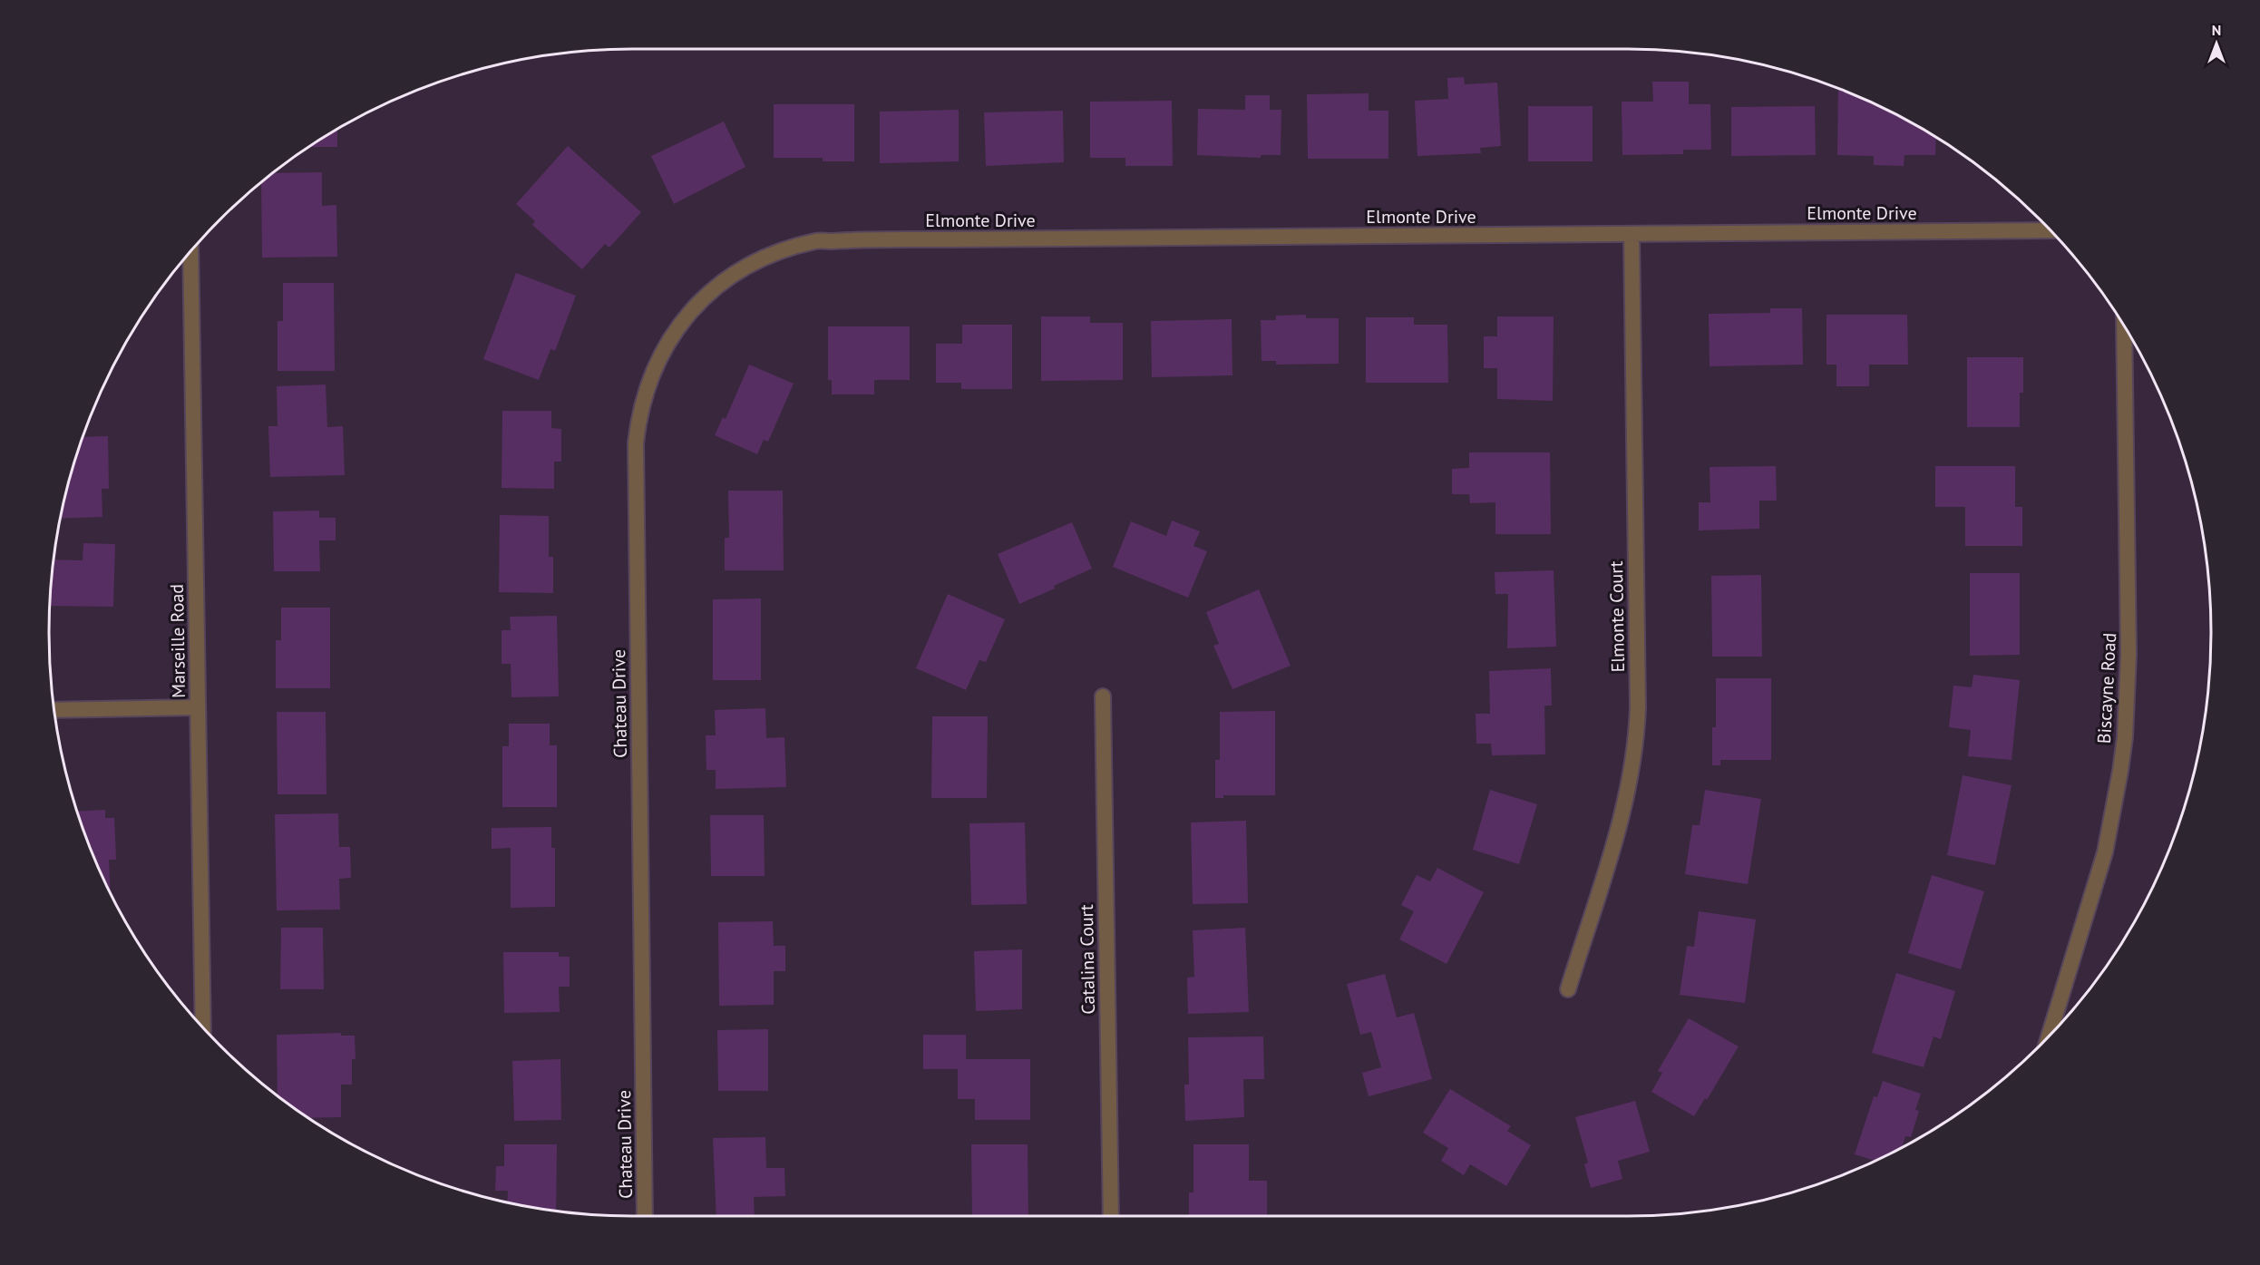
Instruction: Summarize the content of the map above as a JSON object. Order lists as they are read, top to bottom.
{
  "streets": {
    "street": [
      "Elmonte Drive",
      "Elmonte Court",
      "Marseille Road",
      "Biscayne Road",
      "Chateau Drive",
      "Catalina Court"
    ]
  },
  "crossings": [
    ["Elmonte Drive", "Elmonte Court"],
    ["Elmonte Drive", "Chateau Drive"]
  ],
  "north": "top"
}
